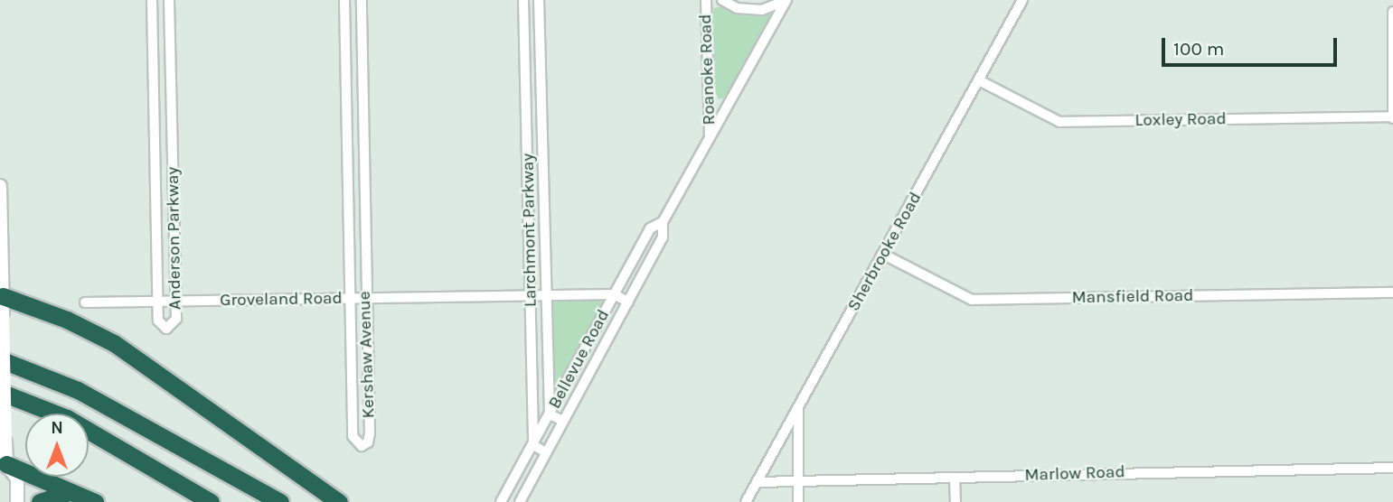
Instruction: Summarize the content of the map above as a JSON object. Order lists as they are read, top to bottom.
{
  "streets": {
    "street": [
      "Roanoke Road",
      "Loxley Road",
      "Larchmont Parkway",
      "Anderson Parkway",
      "Sherbrooke Road",
      "Mansfield Road",
      "Groveland Road",
      "Kershaw Avenue",
      "Bellevue Road",
      "Marlow Road"
    ]
  },
  "crossings": [
    ["Roanoke Road", "Bellevue Road"],
    ["Loxley Road", "Sherbrooke Road"],
    ["Larchmont Parkway", "Groveland Road"],
    ["Larchmont Parkway", "Bellevue Road"],
    ["Anderson Parkway", "Groveland Road"],
    ["Sherbrooke Road", "Mansfield Road"],
    ["Sherbrooke Road", "Marlow Road"],
    ["Groveland Road", "Kershaw Avenue"],
    ["Groveland Road", "Bellevue Road"]
  ],
  "scale_bar": "100 m",
  "north": "top"
}
